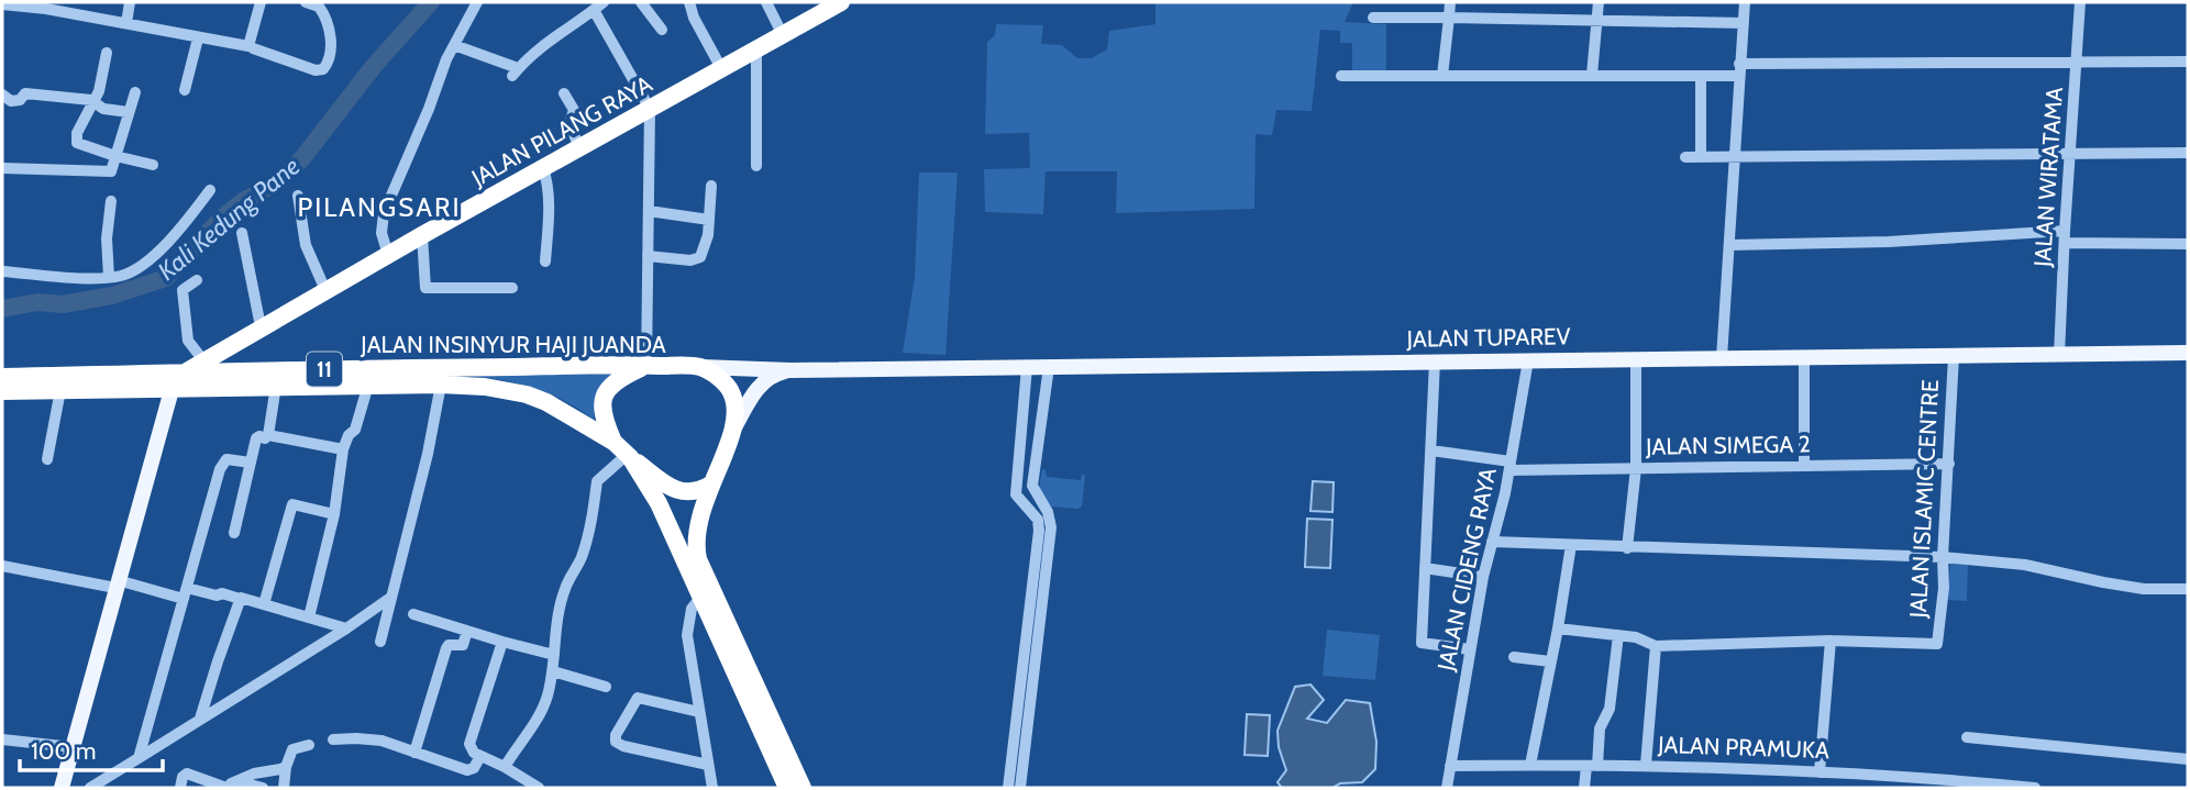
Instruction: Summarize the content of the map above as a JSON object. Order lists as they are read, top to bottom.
{
  "streets": {
    "highway": ["JALAN PILANG RAYA", "JALAN INSINYUR HAJI JUANDA", "11"],
    "main road": ["JALAN TUPAREV"],
    "street": [
      "JALAN WIRATAMA",
      "JALAN SIMEGA 2",
      "JALAN ISLAMIC CENTRE",
      "JALAN CIDENG RAYA",
      "JALAN PRAMUKA"
    ]
  },
  "crossings": [
    ["JALAN PILANG RAYA", "JALAN INSINYUR HAJI JUANDA"],
    ["JALAN WIRATAMA", "JALAN TUPAREV"],
    ["JALAN TUPAREV", "JALAN INSINYUR HAJI JUANDA"],
    ["JALAN TUPAREV", "11"],
    ["JALAN TUPAREV", "JALAN ISLAMIC CENTRE"],
    ["JALAN TUPAREV", "JALAN CIDENG RAYA"],
    ["JALAN INSINYUR HAJI JUANDA", "11"],
    ["JALAN SIMEGA 2", "JALAN ISLAMIC CENTRE"],
    ["JALAN SIMEGA 2", "JALAN CIDENG RAYA"],
    ["JALAN CIDENG RAYA", "JALAN PRAMUKA"]
  ],
  "districts": ["PILANGSARI"],
  "water": ["Kali Kedung Pane"],
  "scale_bar": "100 m"
}
